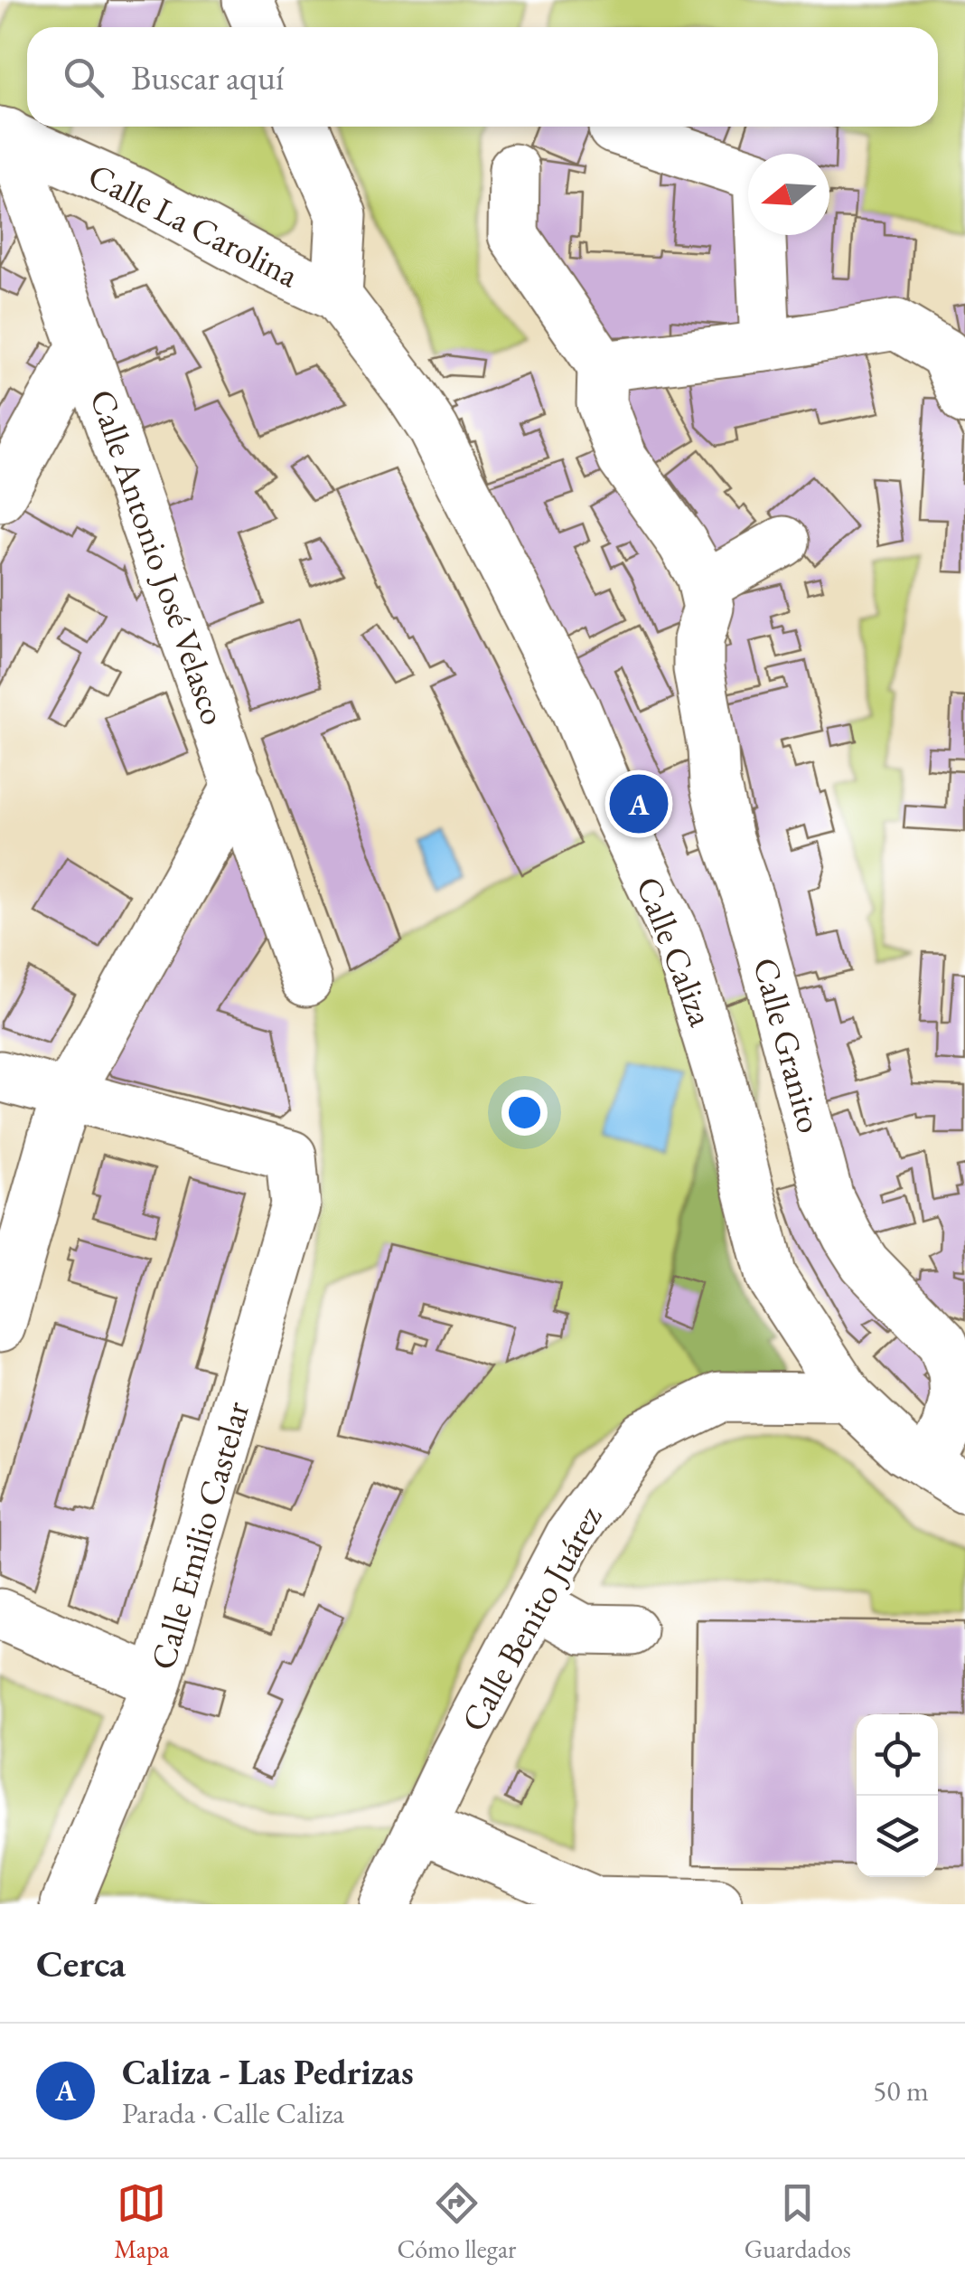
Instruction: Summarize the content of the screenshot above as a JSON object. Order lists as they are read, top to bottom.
{
  "streets": {
    "street": [
      "Calle La Carolina",
      "Calle Antonio José Velasco",
      "Calle Caliza",
      "Calle Granito",
      "Calle Emilio Castelar",
      "Calle Benito Juárez"
    ]
  },
  "crossings": [
    ["Calle La Carolina", "Calle Antonio José Velasco"],
    ["Calle La Carolina", "Calle Caliza"],
    ["Calle Caliza", "Calle Granito"],
    ["Calle Caliza", "Calle Benito Juárez"]
  ],
  "north": "left",
  "page": {
    "search": "Buscar aquí",
    "pins": "A",
    "heading": "Cerca",
    "list": [
      {
        "mark": "A",
        "name": "Caliza - Las Pedrizas",
        "note": "Parada · Calle Caliza",
        "value": "50 m"
      }
    ],
    "nav": ["Mapa", "Cómo llegar", "Guardados"]
  }
}
